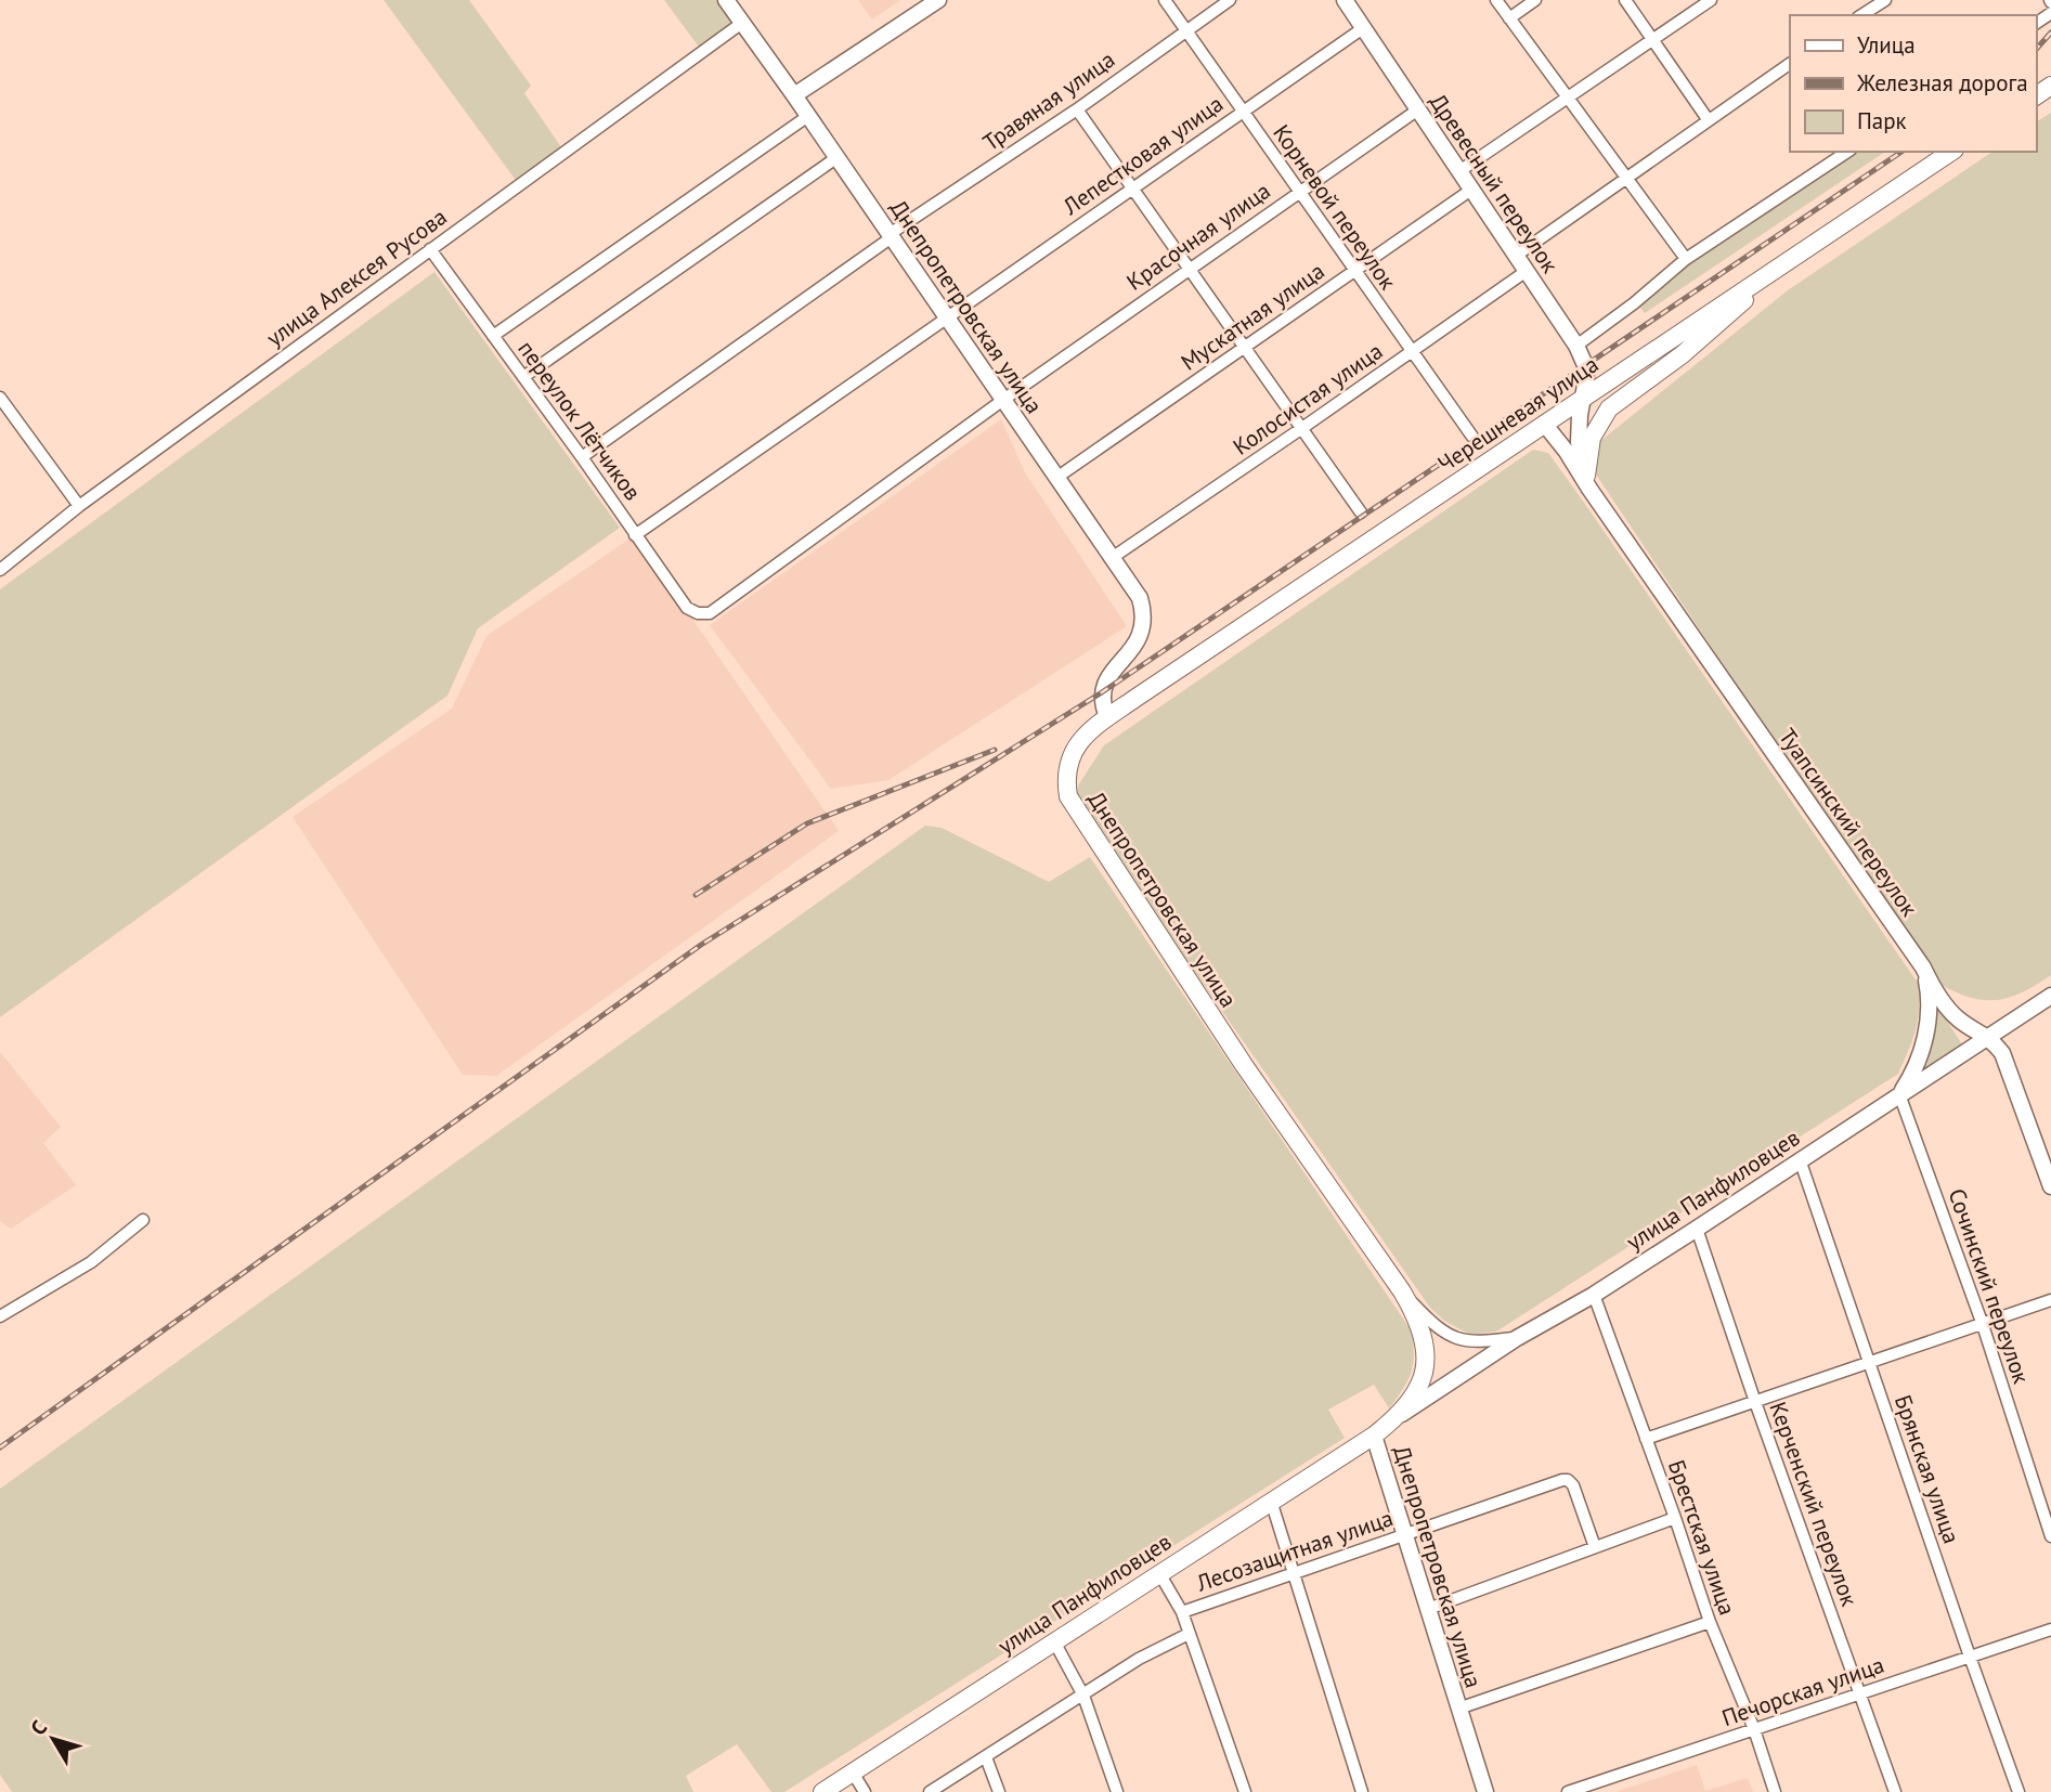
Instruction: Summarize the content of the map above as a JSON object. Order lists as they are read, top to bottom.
{
  "streets": {
    "main road": ["Днепропетровская улица", "Черешневая улица", "улица Панфиловцев"],
    "street": [
      "Травяная улица",
      "Лепестковая улица",
      "Древесный переулок",
      "Корневой переулок",
      "Красочная улица",
      "улица Алексея Русова",
      "Мускатная улица",
      "Колосистая улица",
      "переулок Лётчиков",
      "Туапсинский переулок",
      "Сочинский переулок",
      "Брянская улица",
      "Керченский переулок",
      "Брестская улица",
      "Лесозащитная улица",
      "Печорская улица"
    ]
  },
  "crossings": [
    ["Травяная улица", "Корневой переулок"],
    ["Травяная улица", "Днепропетровская улица"],
    ["Травяная улица", "переулок Лётчиков"],
    ["Лепестковая улица", "Древесный переулок"],
    ["Лепестковая улица", "Корневой переулок"],
    ["Лепестковая улица", "Днепропетровская улица"],
    ["Лепестковая улица", "переулок Лётчиков"],
    ["Древесный переулок", "Красочная улица"],
    ["Древесный переулок", "Мускатная улица"],
    ["Древесный переулок", "Колосистая улица"],
    ["Древесный переулок", "Черешневая улица"],
    ["Древесный переулок", "Туапсинский переулок"],
    ["Корневой переулок", "Красочная улица"],
    ["Корневой переулок", "Мускатная улица"],
    ["Корневой переулок", "Колосистая улица"],
    ["Красочная улица", "Днепропетровская улица"],
    ["Красочная улица", "переулок Лётчиков"],
    ["улица Алексея Русова", "Днепропетровская улица"],
    ["улица Алексея Русова", "переулок Лётчиков"],
    ["Днепропетровская улица", "Мускатная улица"],
    ["Днепропетровская улица", "Колосистая улица"],
    ["Днепропетровская улица", "Черешневая улица"],
    ["Днепропетровская улица", "улица Панфиловцев"],
    ["Днепропетровская улица", "Лесозащитная улица"],
    ["Черешневая улица", "Туапсинский переулок"],
    ["Туапсинский переулок", "улица Панфиловцев"],
    ["улица Панфиловцев", "Сочинский переулок"],
    ["улица Панфиловцев", "Брянская улица"],
    ["улица Панфиловцев", "Керченский переулок"],
    ["улица Панфиловцев", "Брестская улица"],
    ["Брянская улица", "Печорская улица"],
    ["Керченский переулок", "Печорская улица"],
    ["Брестская улица", "Печорская улица"]
  ],
  "legend": ["Улица", "Железная дорога", "Парк"],
  "north": "top left"
}
